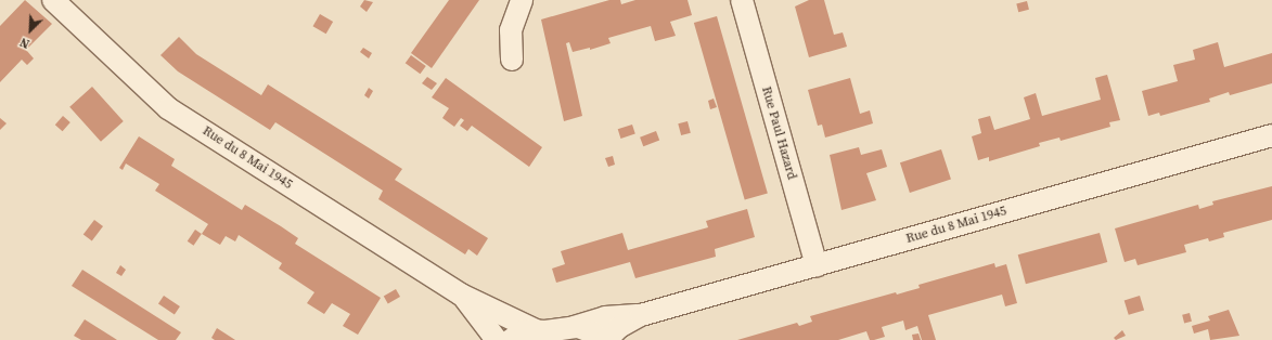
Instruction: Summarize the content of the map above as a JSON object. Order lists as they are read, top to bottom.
{
  "streets": {
    "street": ["Rue Paul Hazard", "Rue du 8 Mai 1945"]
  },
  "crossings": [
    ["Rue Paul Hazard", "Rue du 8 Mai 1945"]
  ],
  "north": "bottom left"
}
